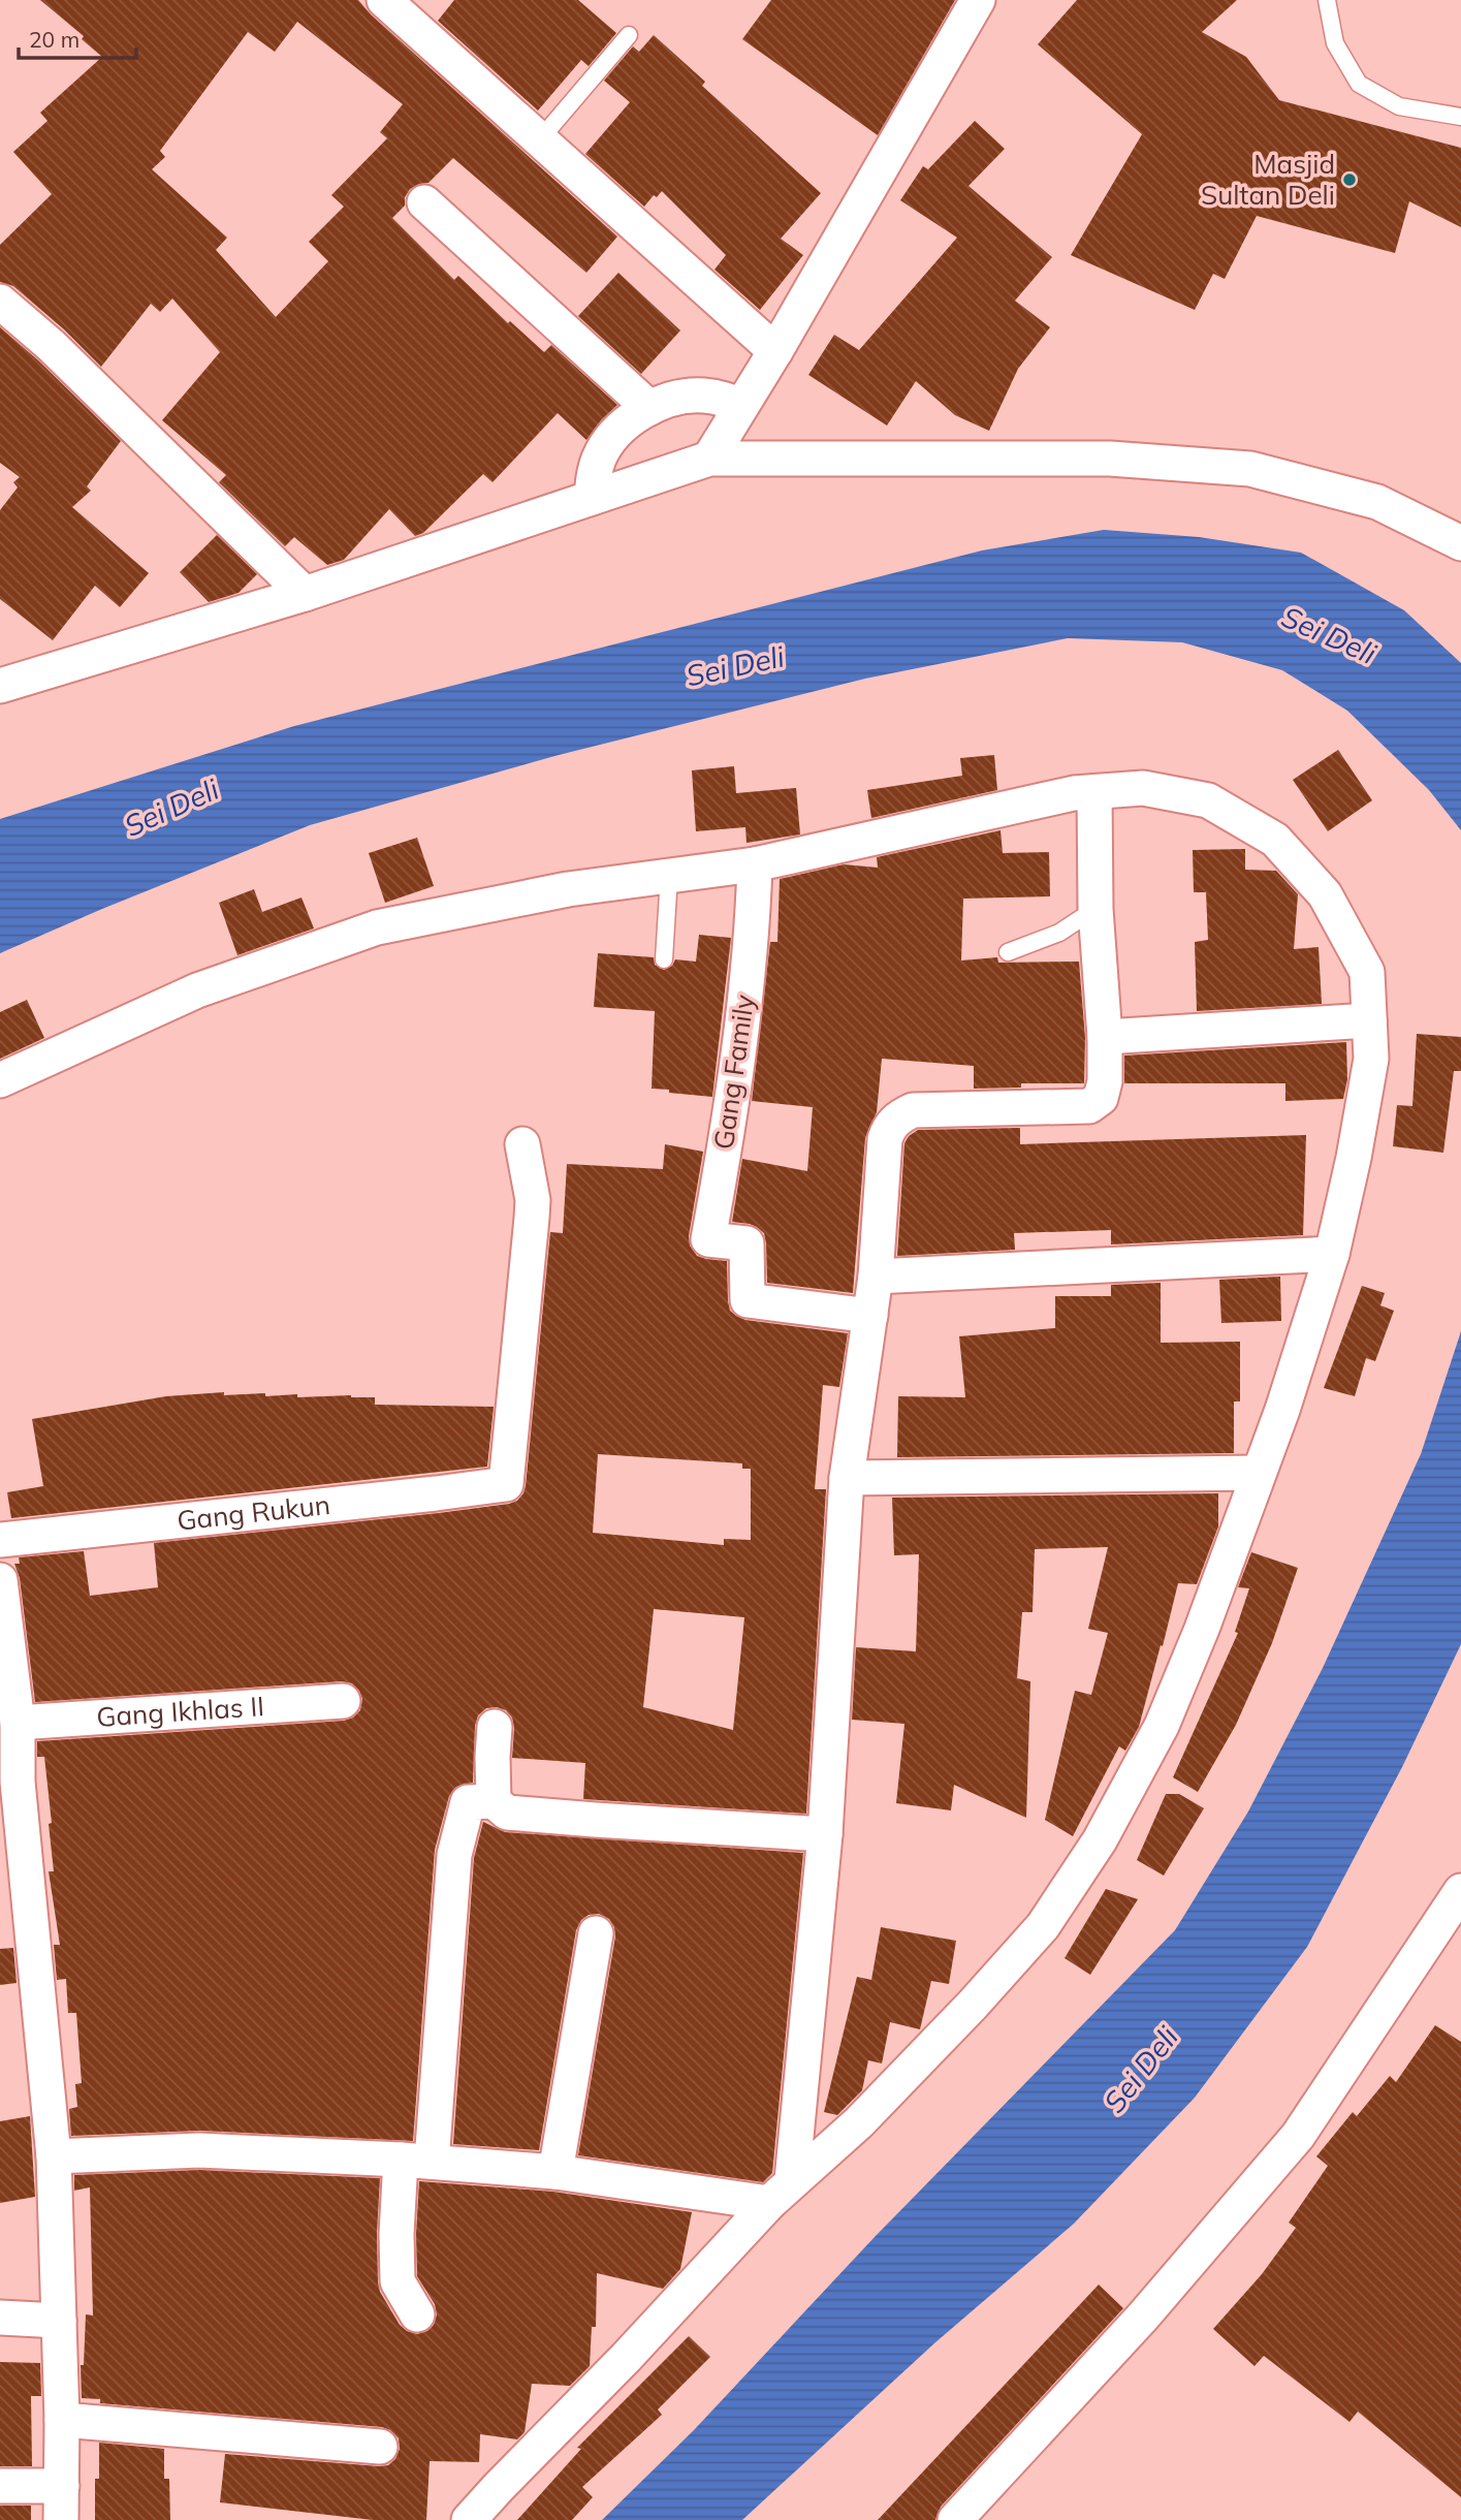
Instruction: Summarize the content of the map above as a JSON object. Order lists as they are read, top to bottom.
{
  "streets": {
    "street": ["Gang Family", "Gang Rukun", "Gang Ikhlas II"]
  },
  "water": ["Sei Deli"],
  "places": ["Masjid Sultan Deli"],
  "scale_bar": "20 m"
}
